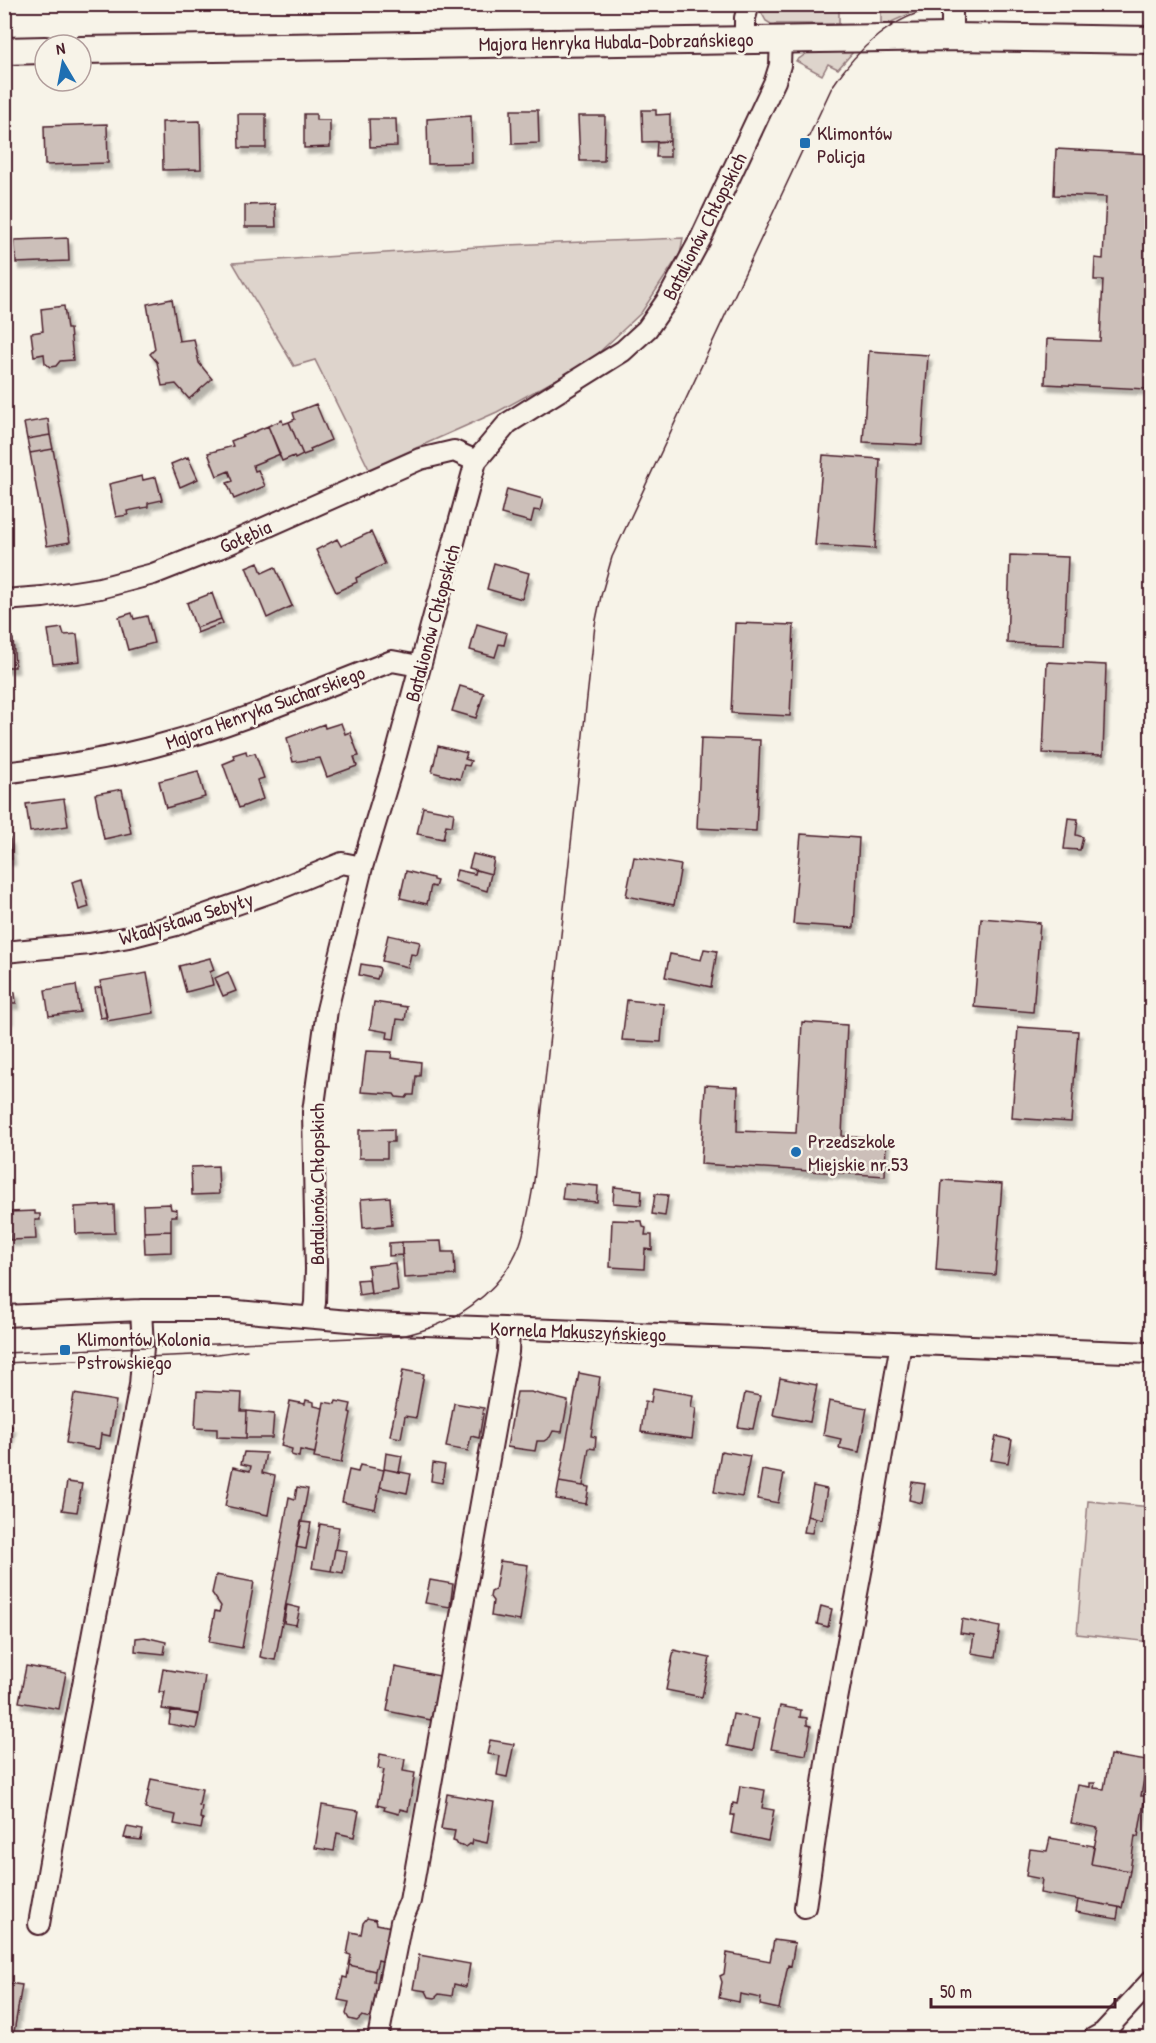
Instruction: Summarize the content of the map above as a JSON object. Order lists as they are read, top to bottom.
{
  "streets": {
    "street": [
      "Majora Henryka Hubala-Dobrzańskiego",
      "Batalionów Chłopskich",
      "Gołębia",
      "Majora Henryka Sucharskiego",
      "Władysława Sebyły",
      "Kornela Makuszyńskiego"
    ]
  },
  "crossings": [
    ["Majora Henryka Hubala-Dobrzańskiego", "Batalionów Chłopskich"],
    ["Batalionów Chłopskich", "Gołębia"],
    ["Batalionów Chłopskich", "Majora Henryka Sucharskiego"],
    ["Batalionów Chłopskich", "Władysława Sebyły"],
    ["Batalionów Chłopskich", "Kornela Makuszyńskiego"]
  ],
  "places": {
    "transit": ["Klimontów Policja", "Klimontów Kolonia Pstrowskiego"],
    "other": ["Przedszkole Miejskie nr.53"]
  },
  "scale_bar": "50 m",
  "north": "top"
}
